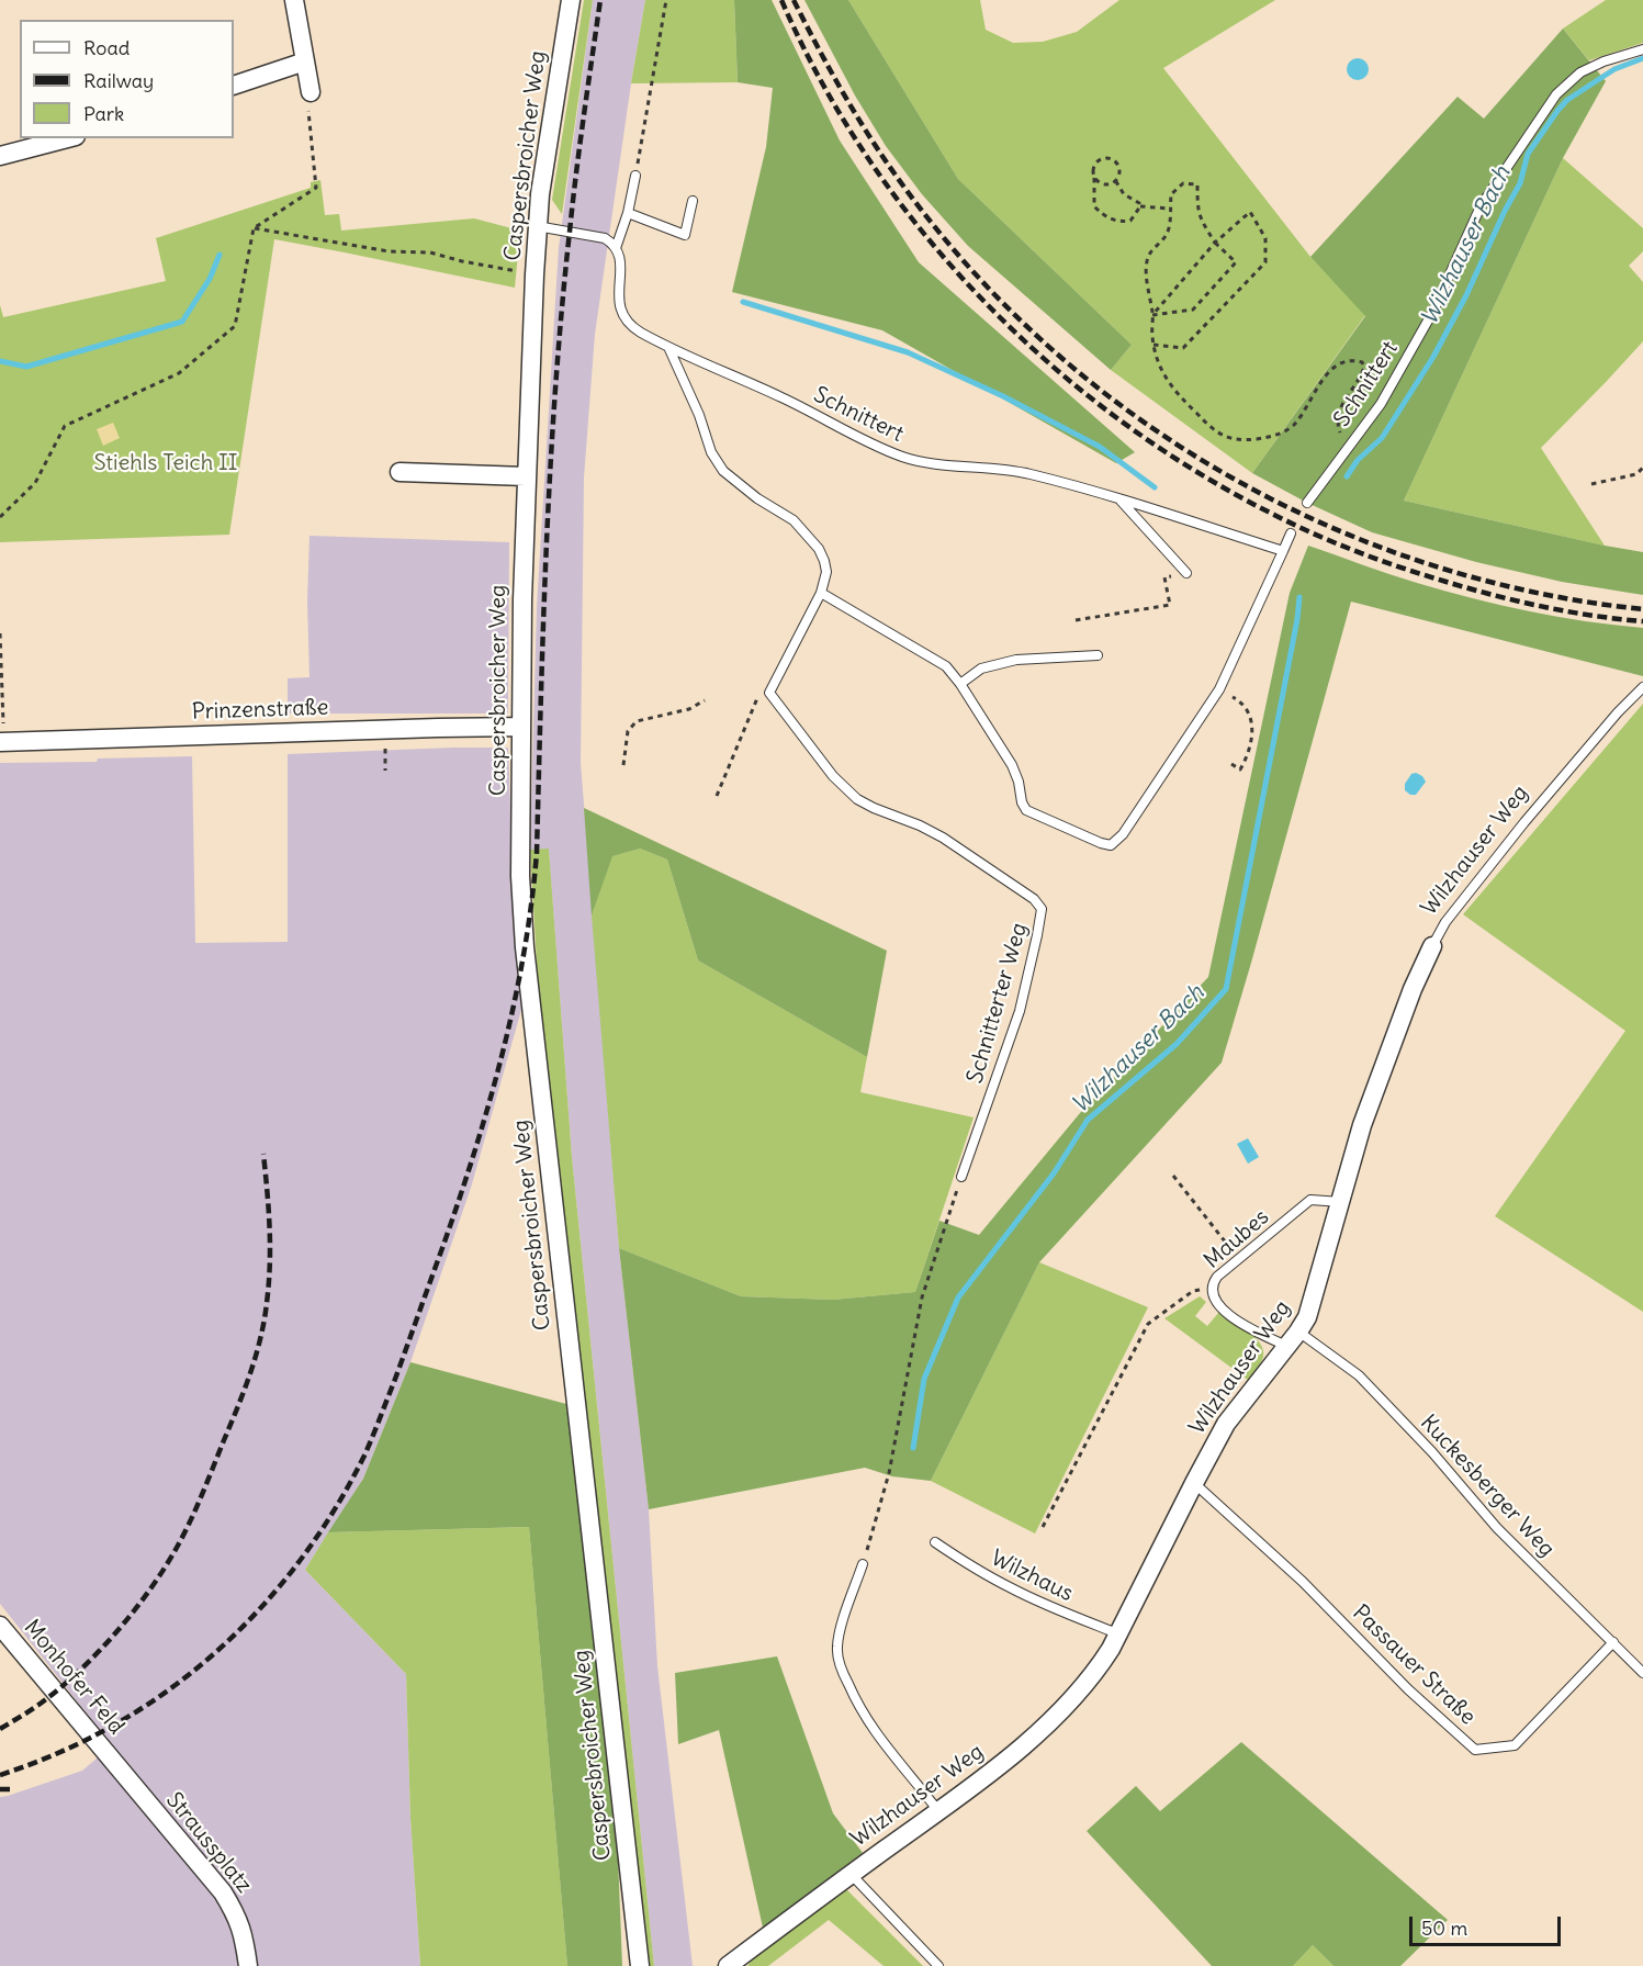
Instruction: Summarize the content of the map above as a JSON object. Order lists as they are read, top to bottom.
{
  "streets": {
    "street": [
      "Caspersbroicher Weg",
      "Prinzenstraße",
      "Wilzhauser Weg",
      "Monhofer Feld",
      "Straussplatz"
    ],
    "lane": [
      "Schnittert",
      "Schnitterter Weg",
      "Maubes",
      "Kuckesberger Weg",
      "Wilzhaus",
      "Passauer Straße"
    ]
  },
  "crossings": [
    ["Caspersbroicher Weg", "Prinzenstraße"],
    ["Schnittert", "Schnitterter Weg"],
    ["Wilzhauser Weg", "Maubes"],
    ["Wilzhauser Weg", "Kuckesberger Weg"],
    ["Wilzhauser Weg", "Wilzhaus"],
    ["Wilzhauser Weg", "Passauer Straße"],
    ["Maubes", "Kuckesberger Weg"],
    ["Kuckesberger Weg", "Passauer Straße"],
    ["Monhofer Feld", "Straussplatz"]
  ],
  "water": ["Wilzhauser Bach"],
  "parks": ["Stiehls Teich II"],
  "legend": ["Road", "Railway", "Park"],
  "scale_bar": "50 m"
}
